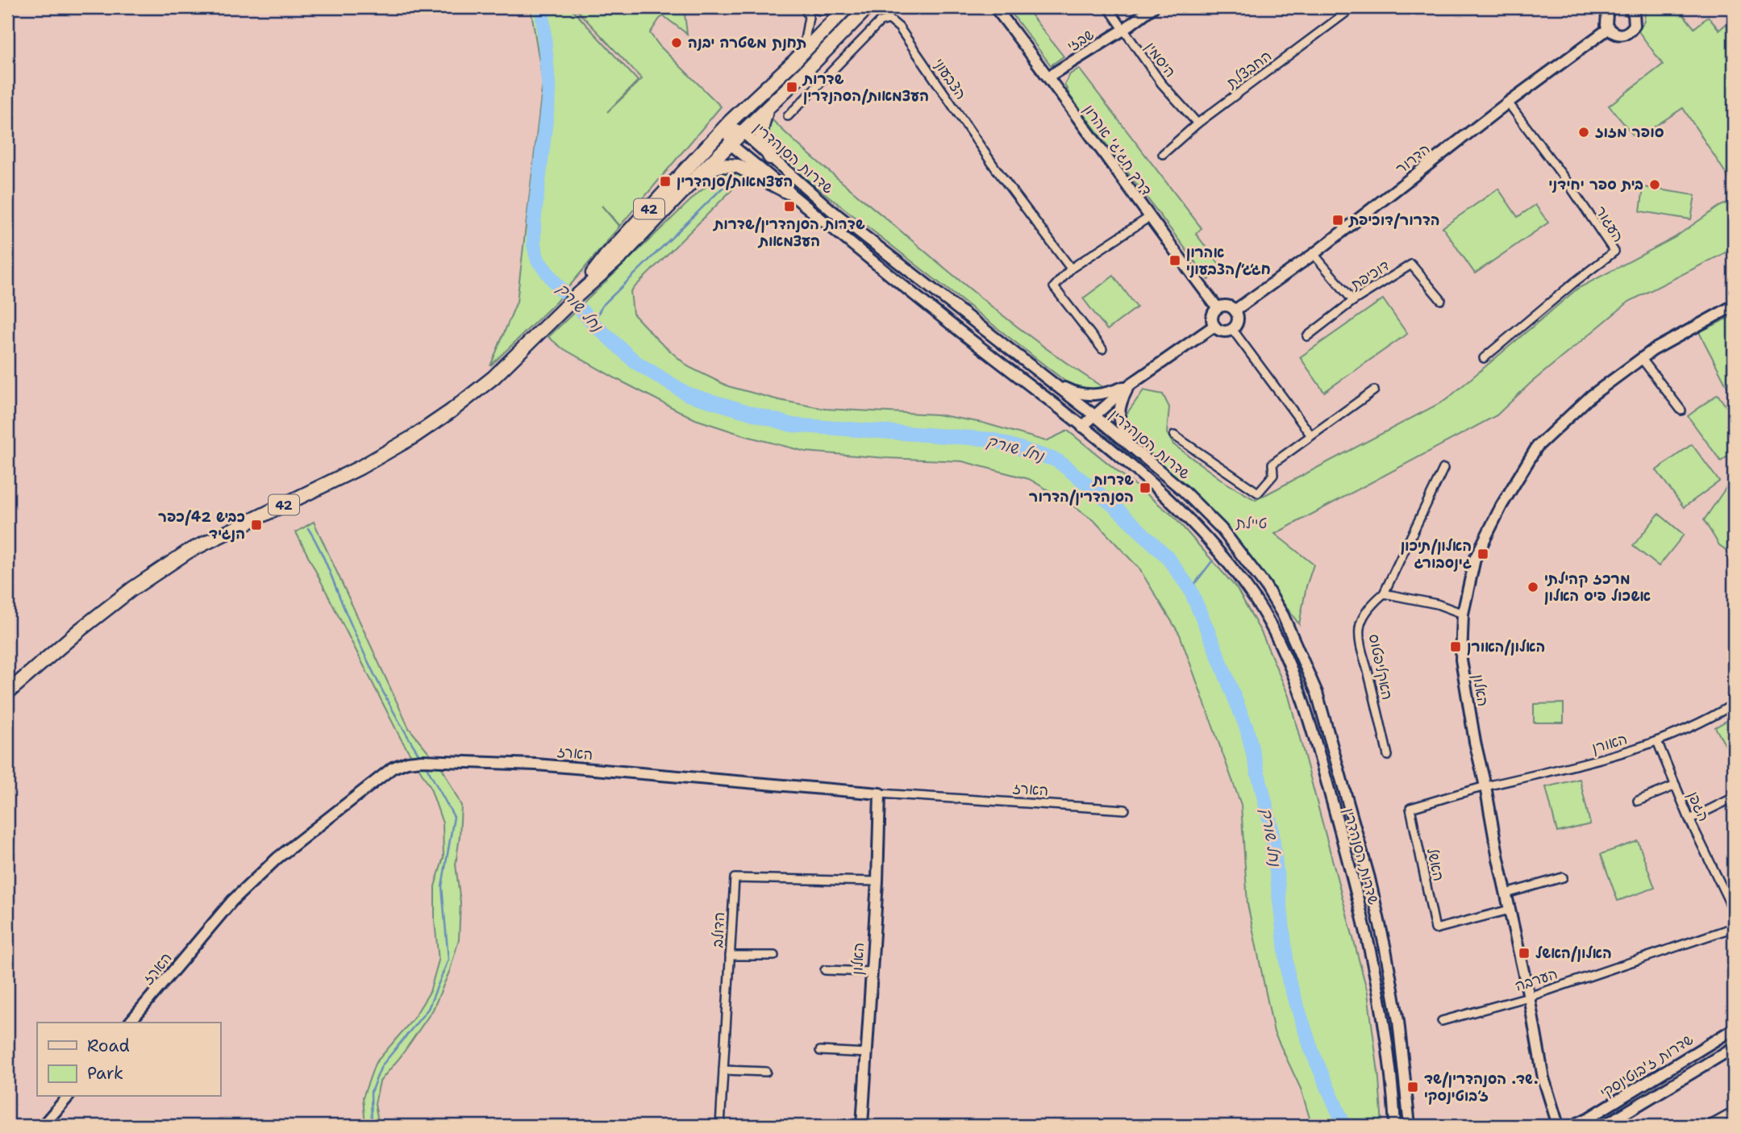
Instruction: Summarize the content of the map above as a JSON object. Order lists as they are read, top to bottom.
{
  "streets": {
    "highway": ["42"],
    "street": [
      "שבזי",
      "היסמין",
      "החבצלת",
      "הצבעוני",
      "דרך חג'ג' אהרון",
      "שדרות הסנהדרין",
      "הדרור",
      "העגור",
      "דוכיפת",
      "האקליפטוס",
      "האלון",
      "האורן",
      "הארז",
      "הגפן",
      "האשל",
      "הדולב",
      "הערבה",
      "שדרות ז'בוטינסקי"
    ]
  },
  "crossings": [
    ["שבזי", "היסמין"],
    ["שבזי", "דרך חג'ג' אהרון"],
    ["היסמין", "החבצלת"],
    ["דרך חג'ג' אהרון", "הדרור"],
    ["שדרות הסנהדרין", "42"],
    ["הדרור", "העגור"],
    ["האלון", "האורן"],
    ["האלון", "הארז"],
    ["האלון", "האשל"],
    ["האלון", "הדולב"],
    ["האלון", "הערבה"],
    ["האורן", "הגפן"],
    ["האורן", "האשל"]
  ],
  "water": ["נחל שורק"],
  "parks": ["טיילת"],
  "places": {
    "other": [
      "תחנת משטרה יבנה",
      "סופר מזוז",
      "בית ספר יחידני",
      "מרכז קהילתי אשכול פיס האלון"
    ],
    "transit": [
      "שדרות העצמאות/הסהנדרין",
      "העצמאות/סנהדרין",
      "שדרות הסנהדרין/שדרות העצמאות",
      "הדרור/דוכיפת",
      "אהרון חג׳ג׳/הצבעוני",
      "שדרות הסנהדרין/הדרור",
      "כביש 42/כפר הנגיד",
      "האלון/תיכון גינסבורג",
      "האלון/האורן",
      "האלון/האשל",
      "שד. הסנהדרין/שד. ז׳בוטינסקי"
    ]
  },
  "legend": ["Road", "Park"]
}
